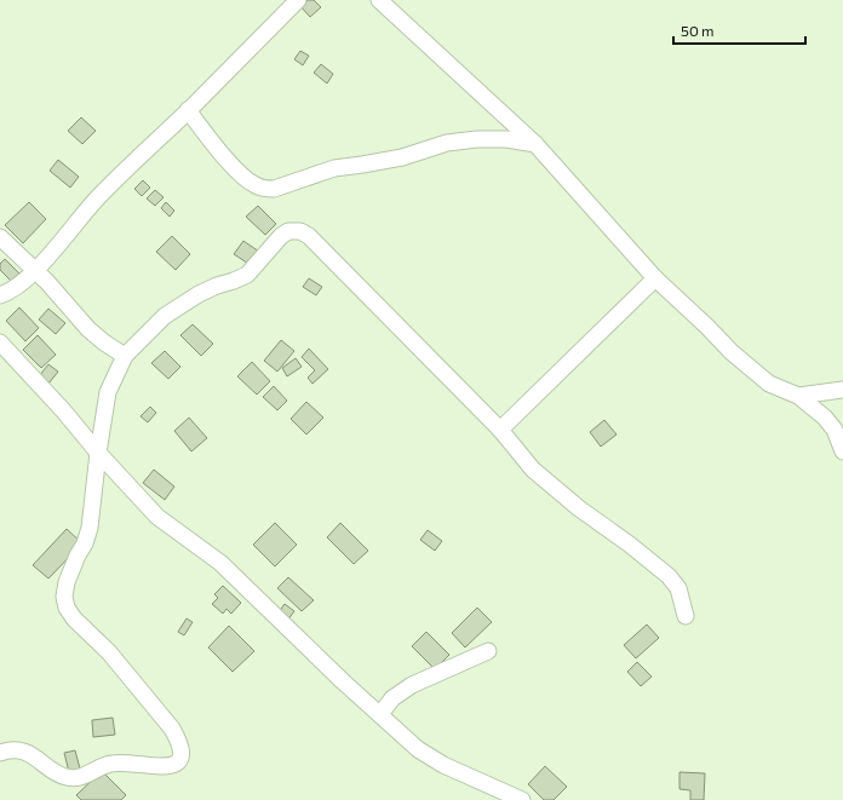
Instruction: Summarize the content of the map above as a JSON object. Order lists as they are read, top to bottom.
{
  "scale_bar": "50 m"
}
